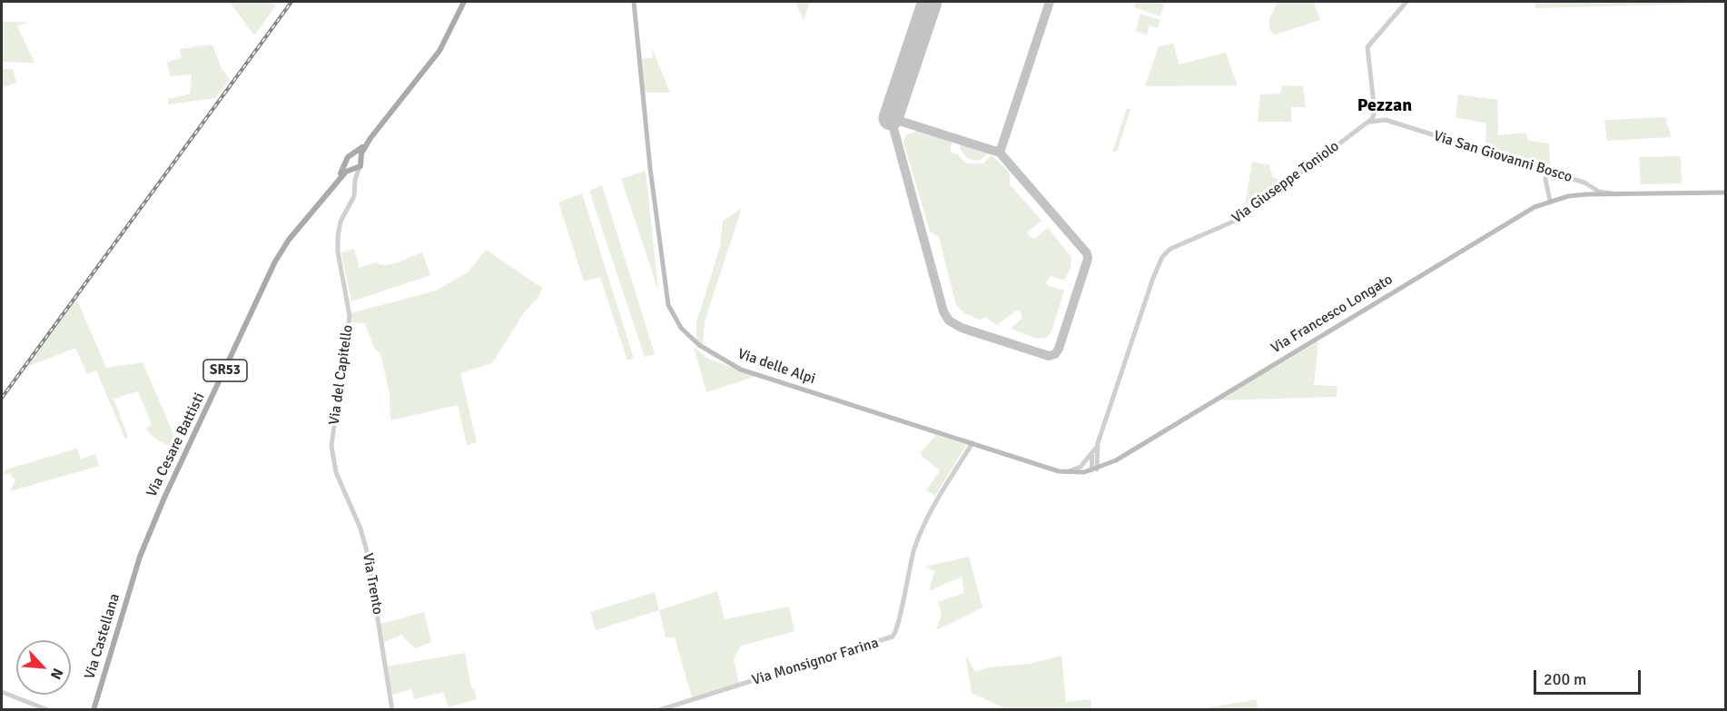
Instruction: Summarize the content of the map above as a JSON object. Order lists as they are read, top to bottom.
{
  "streets": {
    "main road": [
      "Via Francesco Longato",
      "Via delle Alpi",
      "SR53",
      "Via Cesare Battisti",
      "Via Castellana"
    ],
    "street": [
      "Via San Giovanni Bosco",
      "Via Giuseppe Toniolo",
      "Via del Capitello",
      "Via Trento",
      "Via Monsignor Farina"
    ]
  },
  "crossings": [
    ["Via San Giovanni Bosco", "Via Giuseppe Toniolo"],
    ["Via San Giovanni Bosco", "Via Francesco Longato"],
    ["Via Giuseppe Toniolo", "Via Francesco Longato"],
    ["Via Giuseppe Toniolo", "Via delle Alpi"],
    ["Via Francesco Longato", "Via delle Alpi"],
    ["Via delle Alpi", "Via Monsignor Farina"],
    ["Via del Capitello", "Via Cesare Battisti"],
    ["Via del Capitello", "Via Trento"],
    ["Via Cesare Battisti", "Via Castellana"]
  ],
  "districts": ["Pezzan"],
  "scale_bar": "200 m",
  "north": "bottom right"
}
